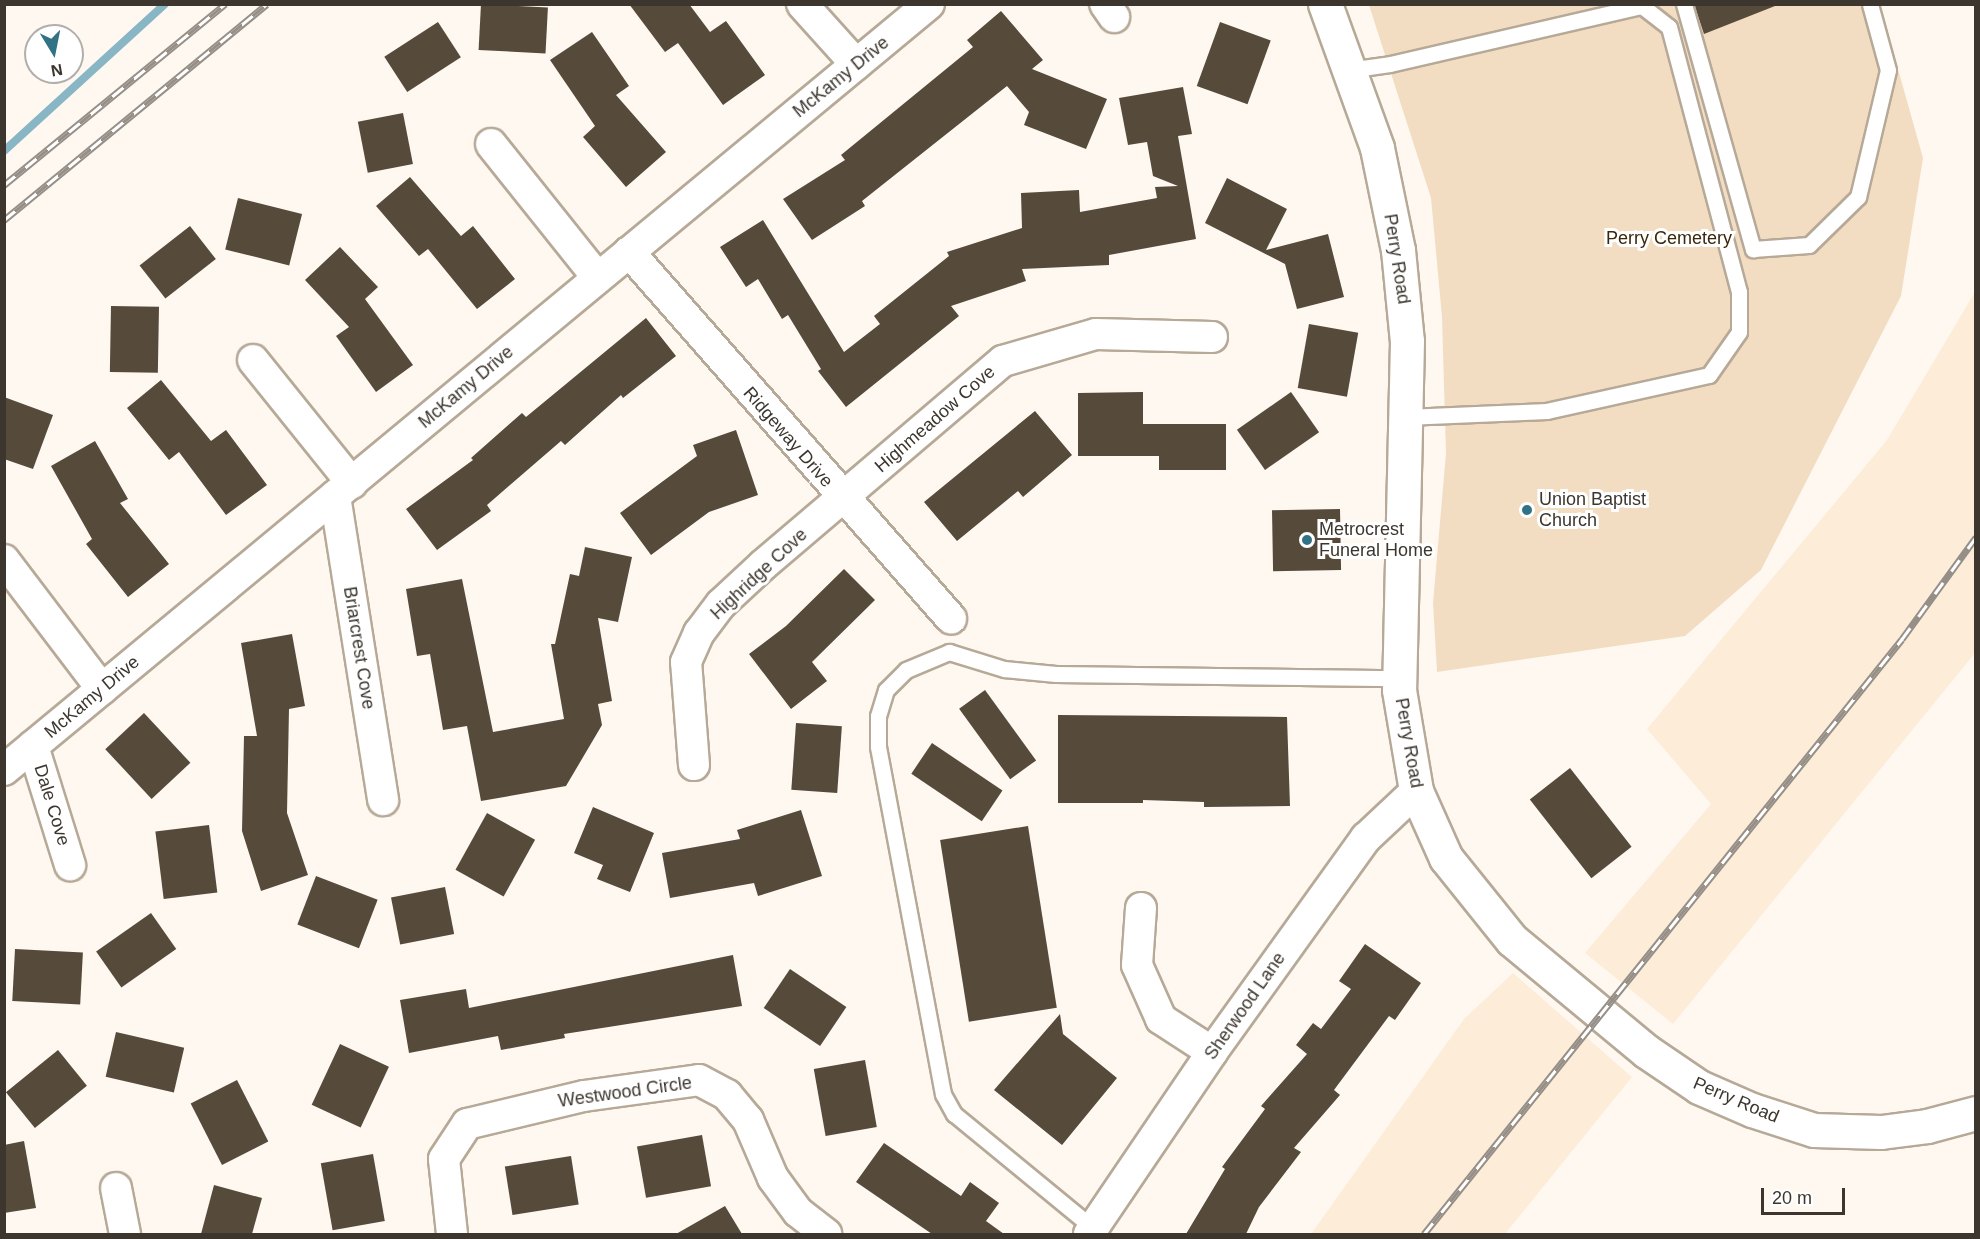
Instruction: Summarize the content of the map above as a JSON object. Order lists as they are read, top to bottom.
{
  "streets": {
    "street": [
      "McKamy Drive",
      "Perry Road",
      "Highmeadow Cove",
      "Ridgeway Drive",
      "Highridge Cove",
      "Briarcrest Cove",
      "Dale Cove",
      "Sherwood Lane",
      "Westwood Circle"
    ]
  },
  "crossings": [
    ["McKamy Drive", "Ridgeway Drive"],
    ["McKamy Drive", "Briarcrest Cove"],
    ["McKamy Drive", "Dale Cove"],
    ["Perry Road", "Sherwood Lane"],
    ["Highmeadow Cove", "Ridgeway Drive"],
    ["Highmeadow Cove", "Highridge Cove"],
    ["Ridgeway Drive", "Highridge Cove"]
  ],
  "parks": ["Perry Cemetery"],
  "places": ["Union Baptist Church", "Metrocrest Funeral Home"],
  "scale_bar": "20 m",
  "north": "bottom"
}
